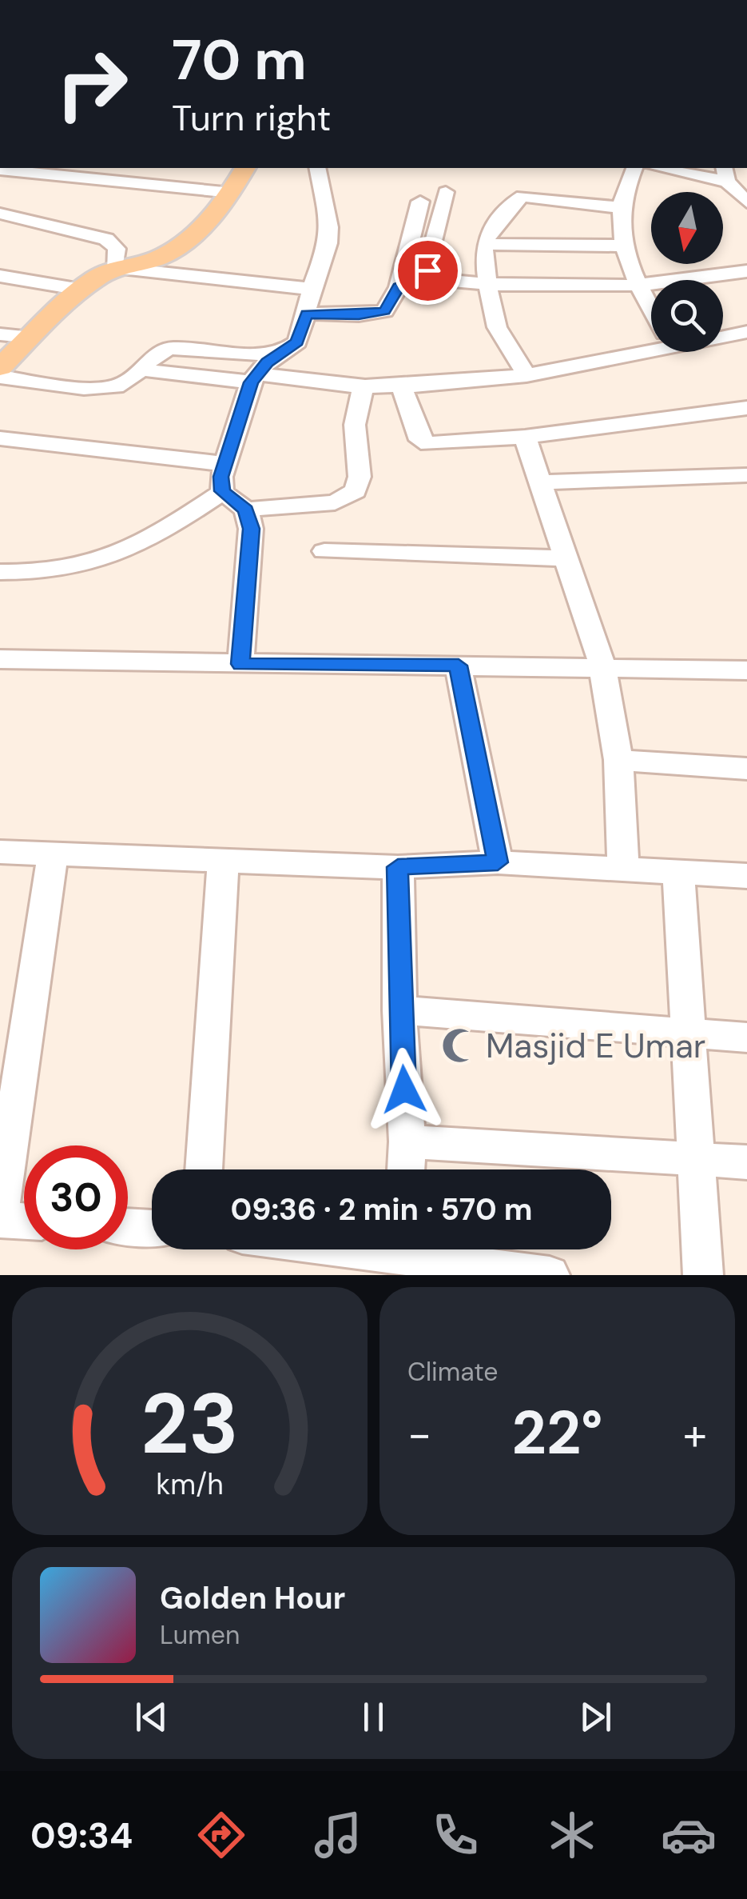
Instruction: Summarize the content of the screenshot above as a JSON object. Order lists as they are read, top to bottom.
{
  "places": {
    "mosque": ["Masjid E Umar"]
  },
  "north": "bottom",
  "page": {
    "turn": ["70 m", "Turn right"],
    "limit": "30",
    "trip": "09:36 · 2 min · 570 m",
    "tile": "Climate",
    "heat": ["−", "22°", "+"],
    "song": ["Golden Hour", "Lumen"],
    "tabs": "09:34",
    "gauge": ["23", "km/h"]
  }
}
